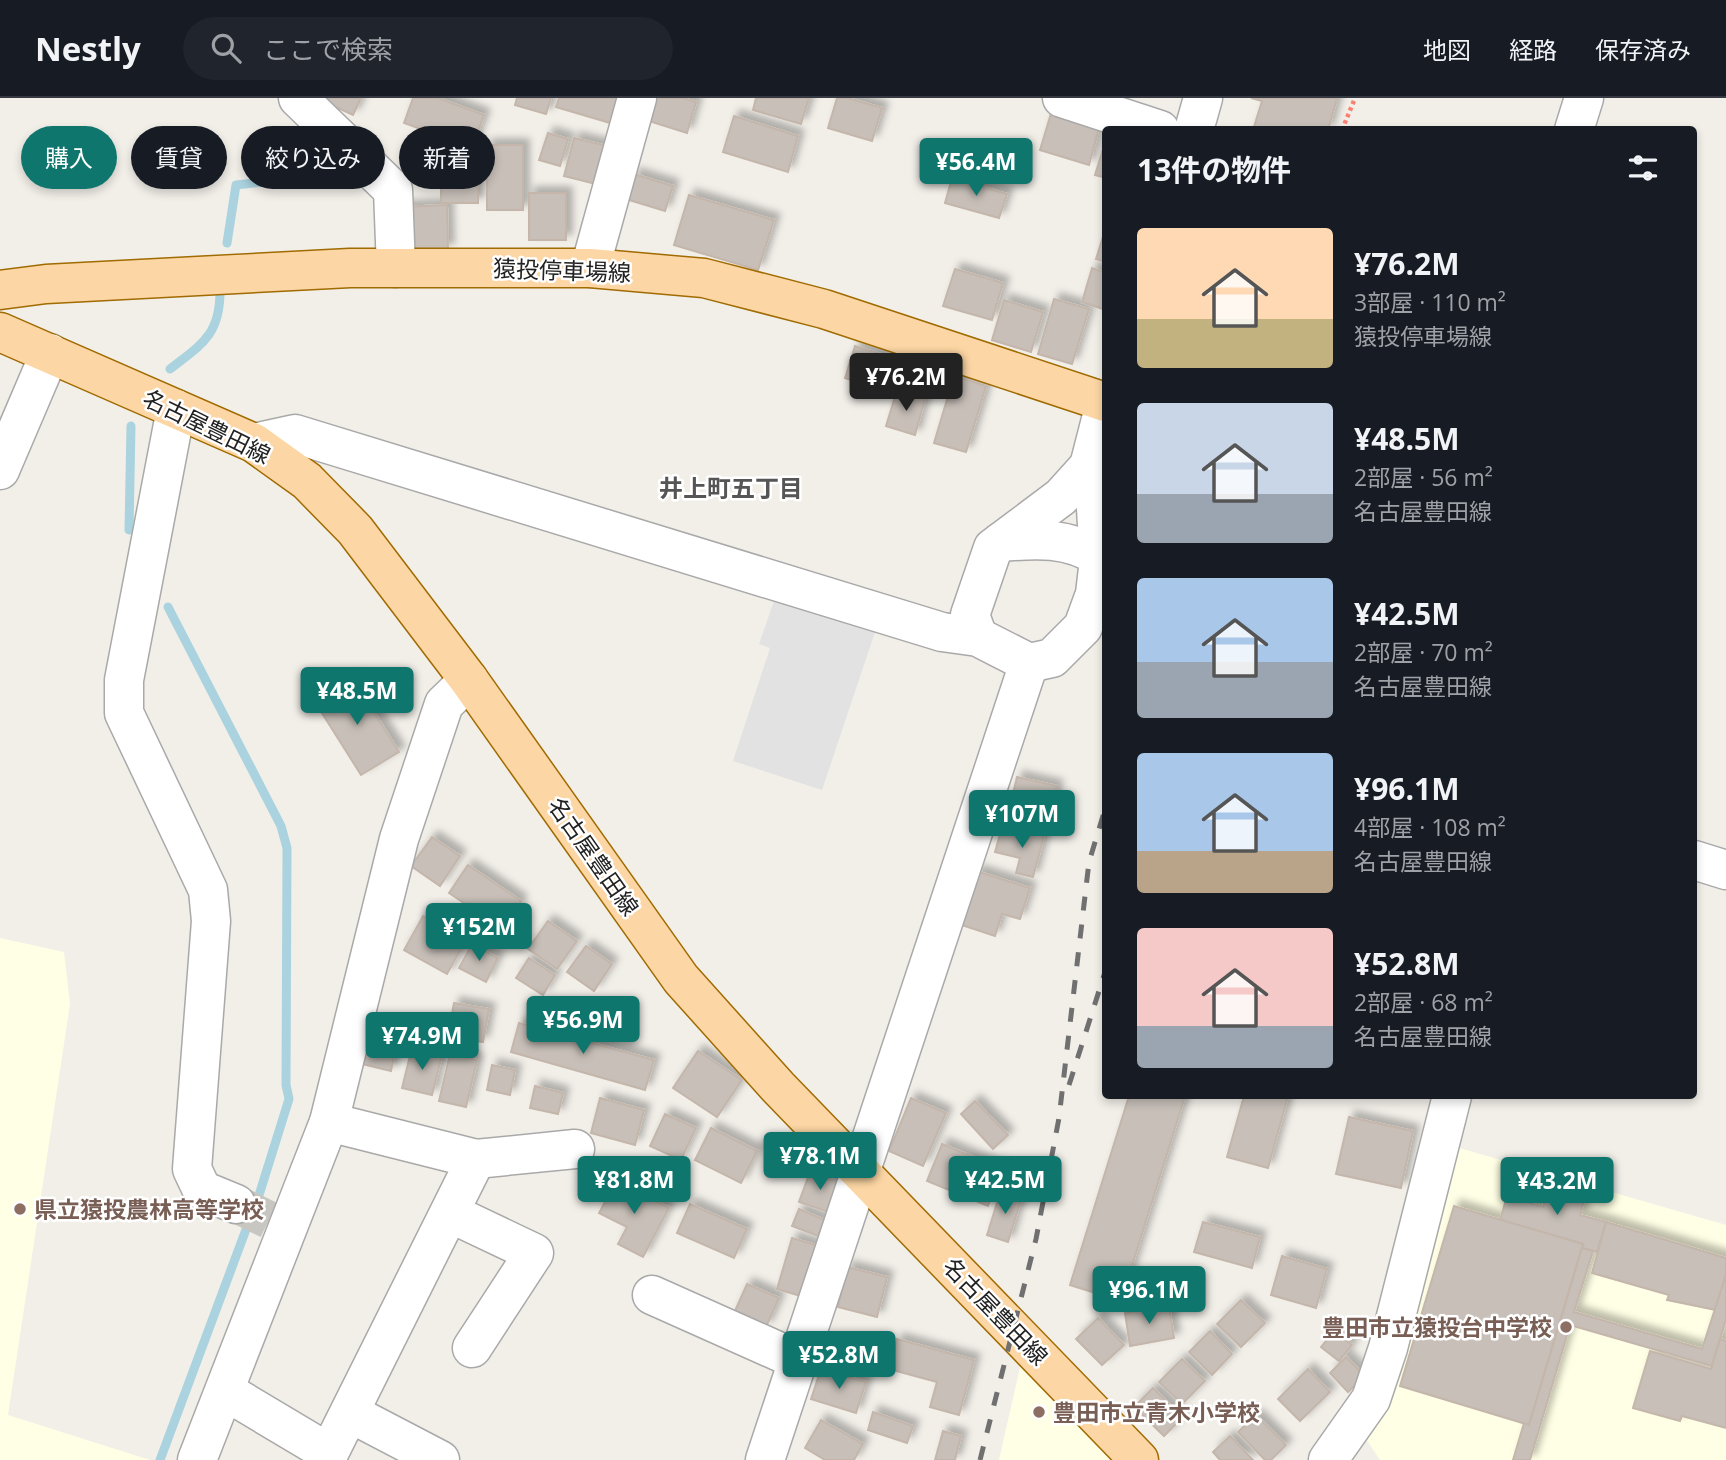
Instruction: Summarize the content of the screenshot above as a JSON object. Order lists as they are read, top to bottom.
{
  "streets": {
    "main road": ["猿投停車場線", "名古屋豊田線"]
  },
  "districts": ["井上町五丁目"],
  "places": ["県立猿投農林高等学校", "豊田市立猿投台中学校", "豊田市立青木小学校"],
  "page": {
    "header": "Nestly",
    "search": "ここで検索",
    "nav": ["地図", "経路", "保存済み"],
    "chip": [
      "購入",
      "賃貸",
      "絞り込み",
      "新着"
    ],
    "heading": "13件の物件",
    "price": [
      "¥56.4M",
      "¥76.2M",
      "¥48.5M",
      "¥107M",
      "¥152M",
      "¥56.9M",
      "¥74.9M",
      "¥78.1M",
      "¥81.8M",
      "¥42.5M",
      "¥43.2M",
      "¥96.1M",
      "¥52.8M"
    ],
    "list": [
      {
        "name": "¥76.2M",
        "note": "3部屋 · 110 m² · 猿投停車場線"
      },
      {
        "name": "¥48.5M",
        "note": "2部屋 · 56 m² · 名古屋豊田線"
      },
      {
        "name": "¥42.5M",
        "note": "2部屋 · 70 m² · 名古屋豊田線"
      },
      {
        "name": "¥96.1M",
        "note": "4部屋 · 108 m² · 名古屋豊田線"
      },
      {
        "name": "¥52.8M",
        "note": "2部屋 · 68 m² · 名古屋豊田線"
      }
    ]
  }
}
